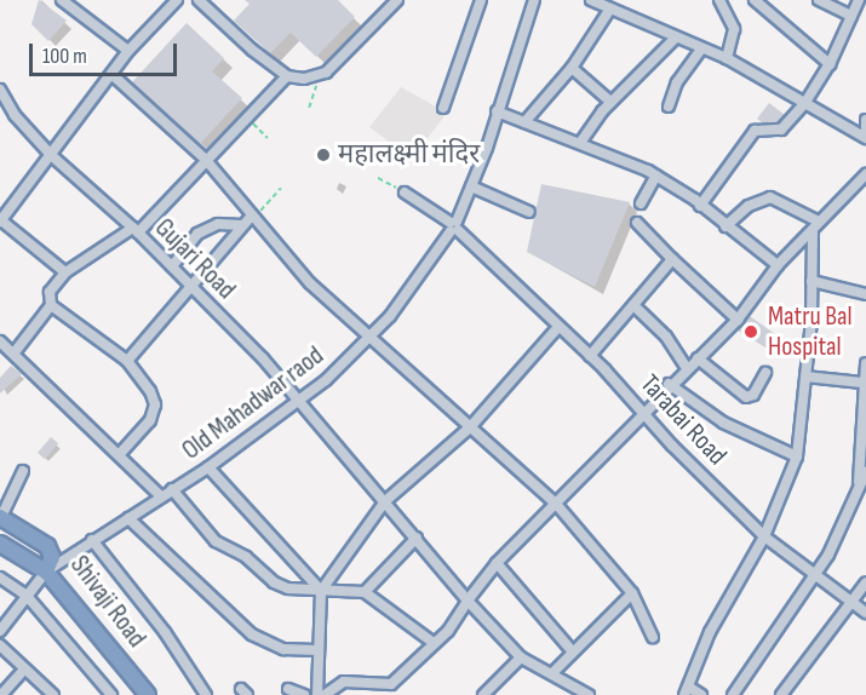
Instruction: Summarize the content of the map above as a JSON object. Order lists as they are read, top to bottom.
{
  "streets": {
    "highway": ["Shivaji Road"],
    "street": ["Gujari Road", "Old Mahadwar raod", "Tarabai Road"]
  },
  "crossings": [
    ["Gujari Road", "Old Mahadwar raod"],
    ["Old Mahadwar raod", "Tarabai Road"],
    ["Old Mahadwar raod", "Shivaji Road"]
  ],
  "places": ["महालक्ष्मी मंदिर", "Matru Bal Hospital"],
  "scale_bar": "100 m"
}
